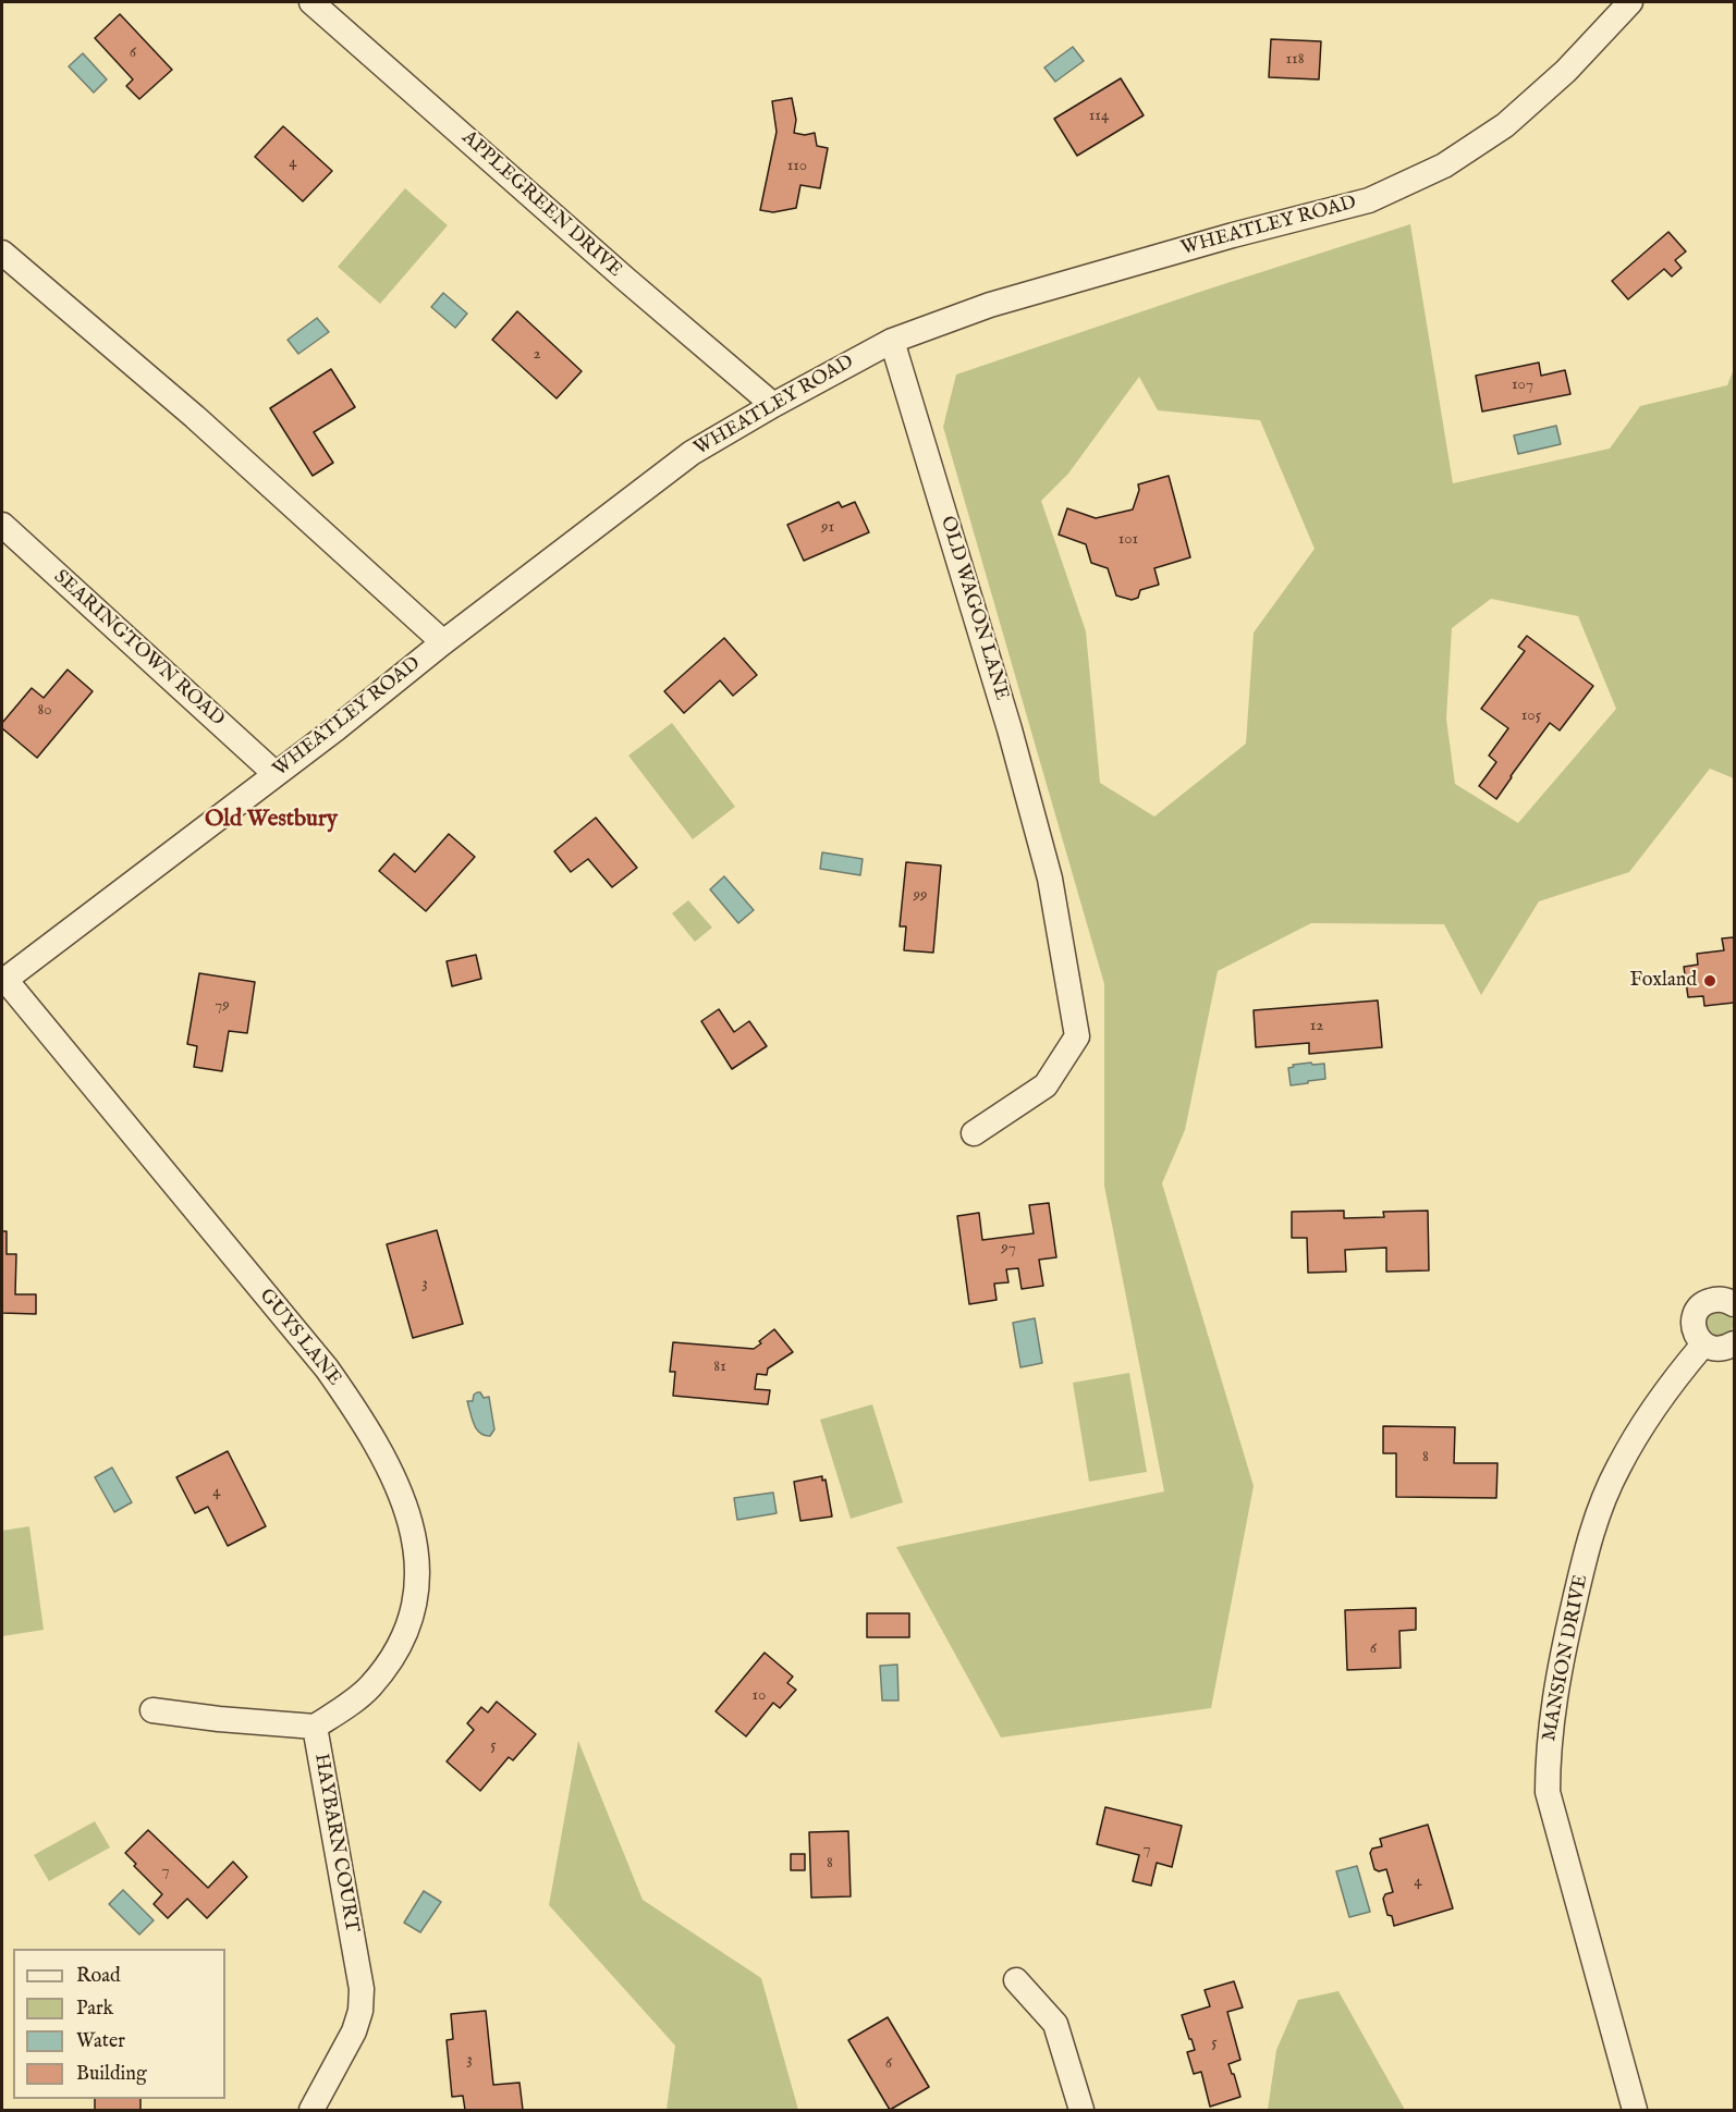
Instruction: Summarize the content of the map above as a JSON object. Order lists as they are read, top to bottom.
{
  "streets": {
    "street": [
      "APPLEGREEN DRIVE",
      "WHEATLEY ROAD",
      "OLD WAGON LANE",
      "SEARINGTOWN ROAD",
      "GUYS LANE",
      "MANSION DRIVE",
      "HAYBARN COURT"
    ]
  },
  "crossings": [
    ["APPLEGREEN DRIVE", "WHEATLEY ROAD"],
    ["WHEATLEY ROAD", "OLD WAGON LANE"],
    ["WHEATLEY ROAD", "SEARINGTOWN ROAD"],
    ["WHEATLEY ROAD", "GUYS LANE"],
    ["GUYS LANE", "HAYBARN COURT"]
  ],
  "districts": ["Old Westbury"],
  "places": ["Foxland"],
  "house_numbers": [
    "6",
    "118",
    "114",
    "4",
    "110",
    "2",
    "107",
    "91",
    "101",
    "80",
    "105",
    "99",
    "79",
    "12",
    "97",
    "3",
    "81",
    "8",
    "4",
    "6",
    "10",
    "5",
    "7",
    "8",
    "7",
    "4",
    "5",
    "3",
    "6"
  ],
  "legend": [
    "Road",
    "Park",
    "Water",
    "Building"
  ]
}
